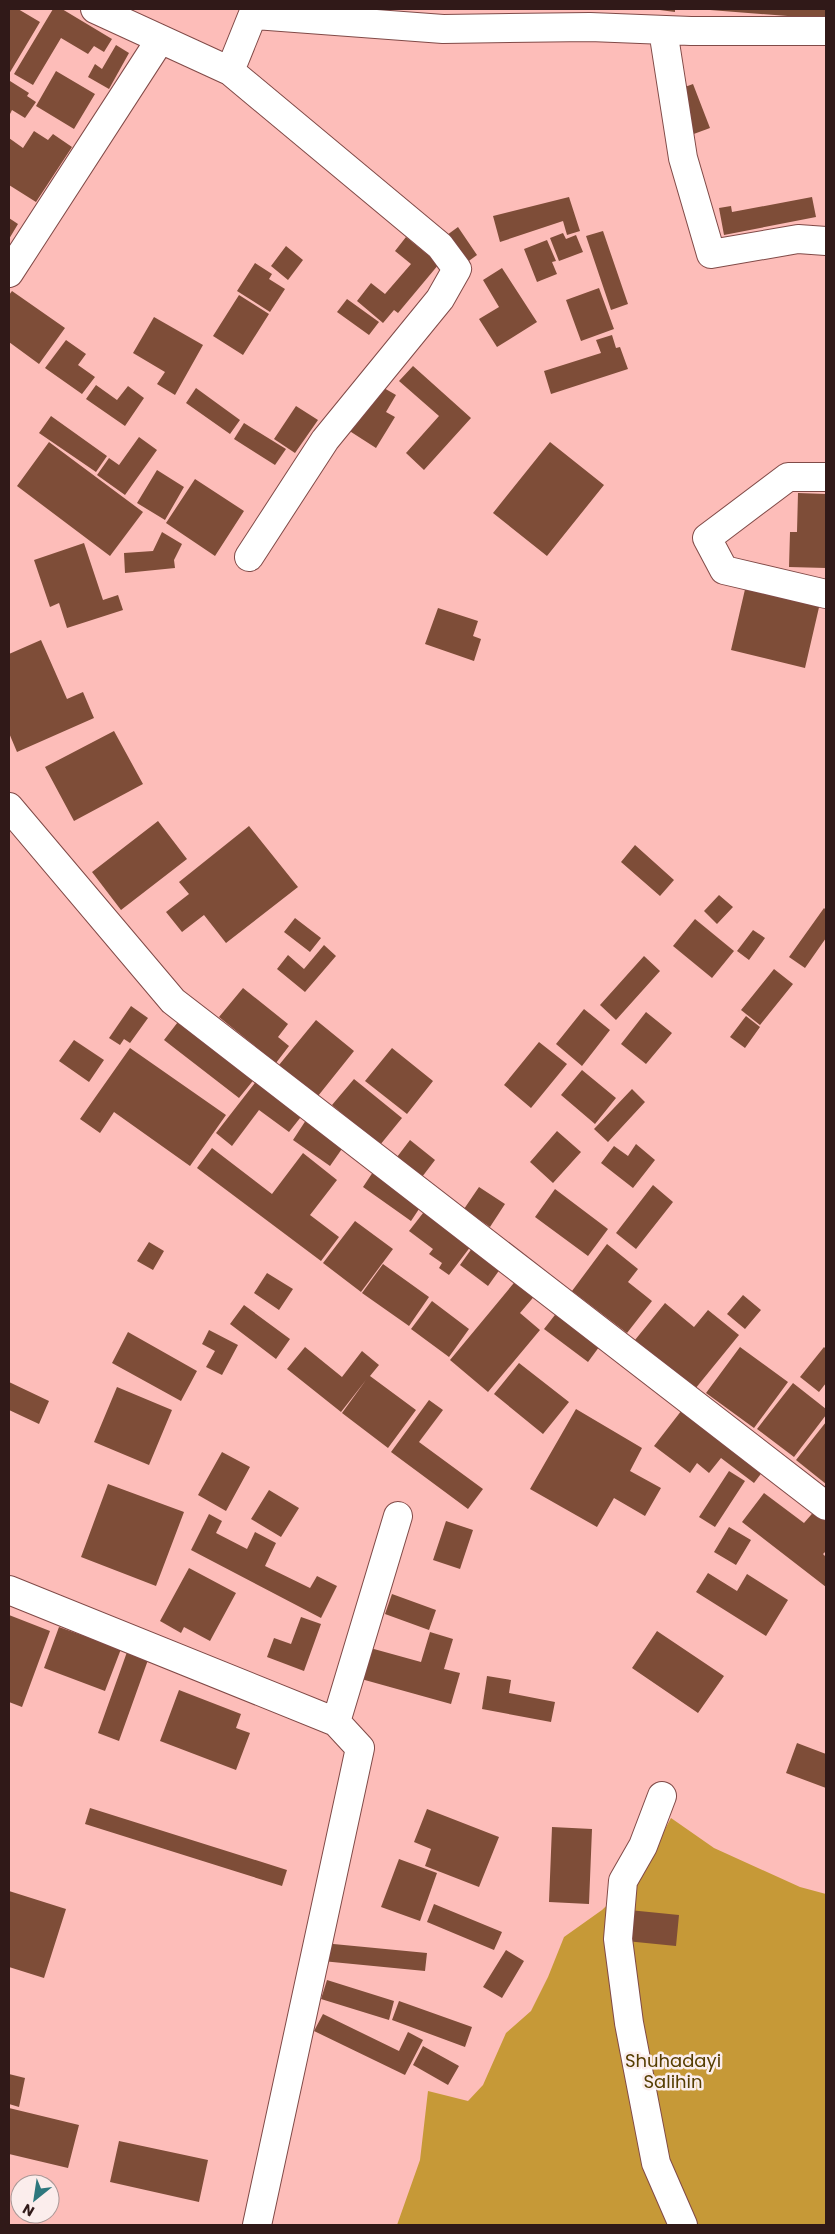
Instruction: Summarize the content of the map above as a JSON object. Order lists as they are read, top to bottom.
{
  "parks": ["Shuhadayi Salihin"],
  "north": "bottom left"
}
